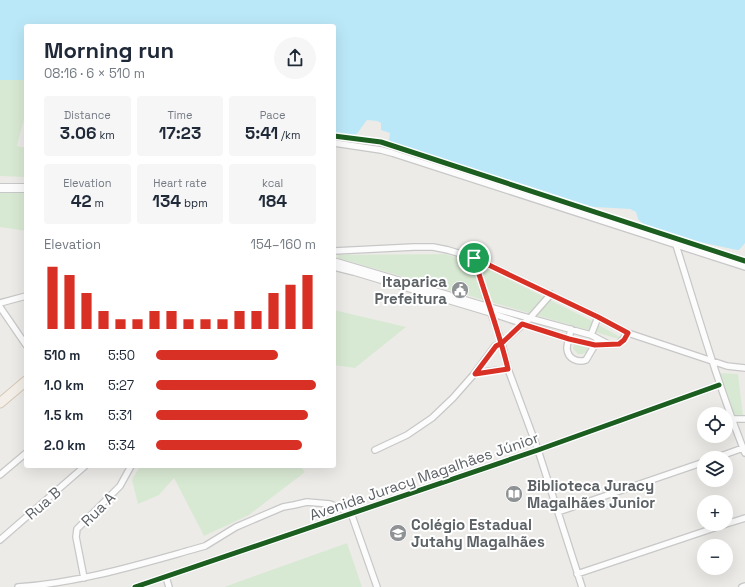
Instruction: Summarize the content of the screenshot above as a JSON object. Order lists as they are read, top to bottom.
{
  "streets": {
    "street": ["Avenida Juracy Magalhães Júnior", "Rua B", "Rua A"]
  },
  "places": {
    "public building": ["Itaparica Prefeitura"],
    "library": ["Biblioteca Juracy Magalhães Junior"],
    "school or university": ["Colégio Estadual Jutahy Magalhães"]
  },
  "page": {
    "heading": ["Morning run", "08:16 · 6 × 510 m"],
    "stats": [
      ["Distance", "3.06 km"],
      ["Time", "17:23"],
      ["Pace", "5:41 /km"],
      ["Elevation", "42 m"],
      ["Heart rate", "134 bpm"],
      ["kcal", "184"]
    ],
    "chart": ["Elevation", "154–160 m"],
    "list": [
      {
        "name": "510 m",
        "note": "5:50"
      },
      {
        "name": "1.0 km",
        "note": "5:27"
      },
      {
        "name": "1.5 km",
        "note": "5:31"
      },
      {
        "name": "2.0 km",
        "note": "5:34"
      }
    ],
    "map_buttons": ["+", "−"]
  }
}
